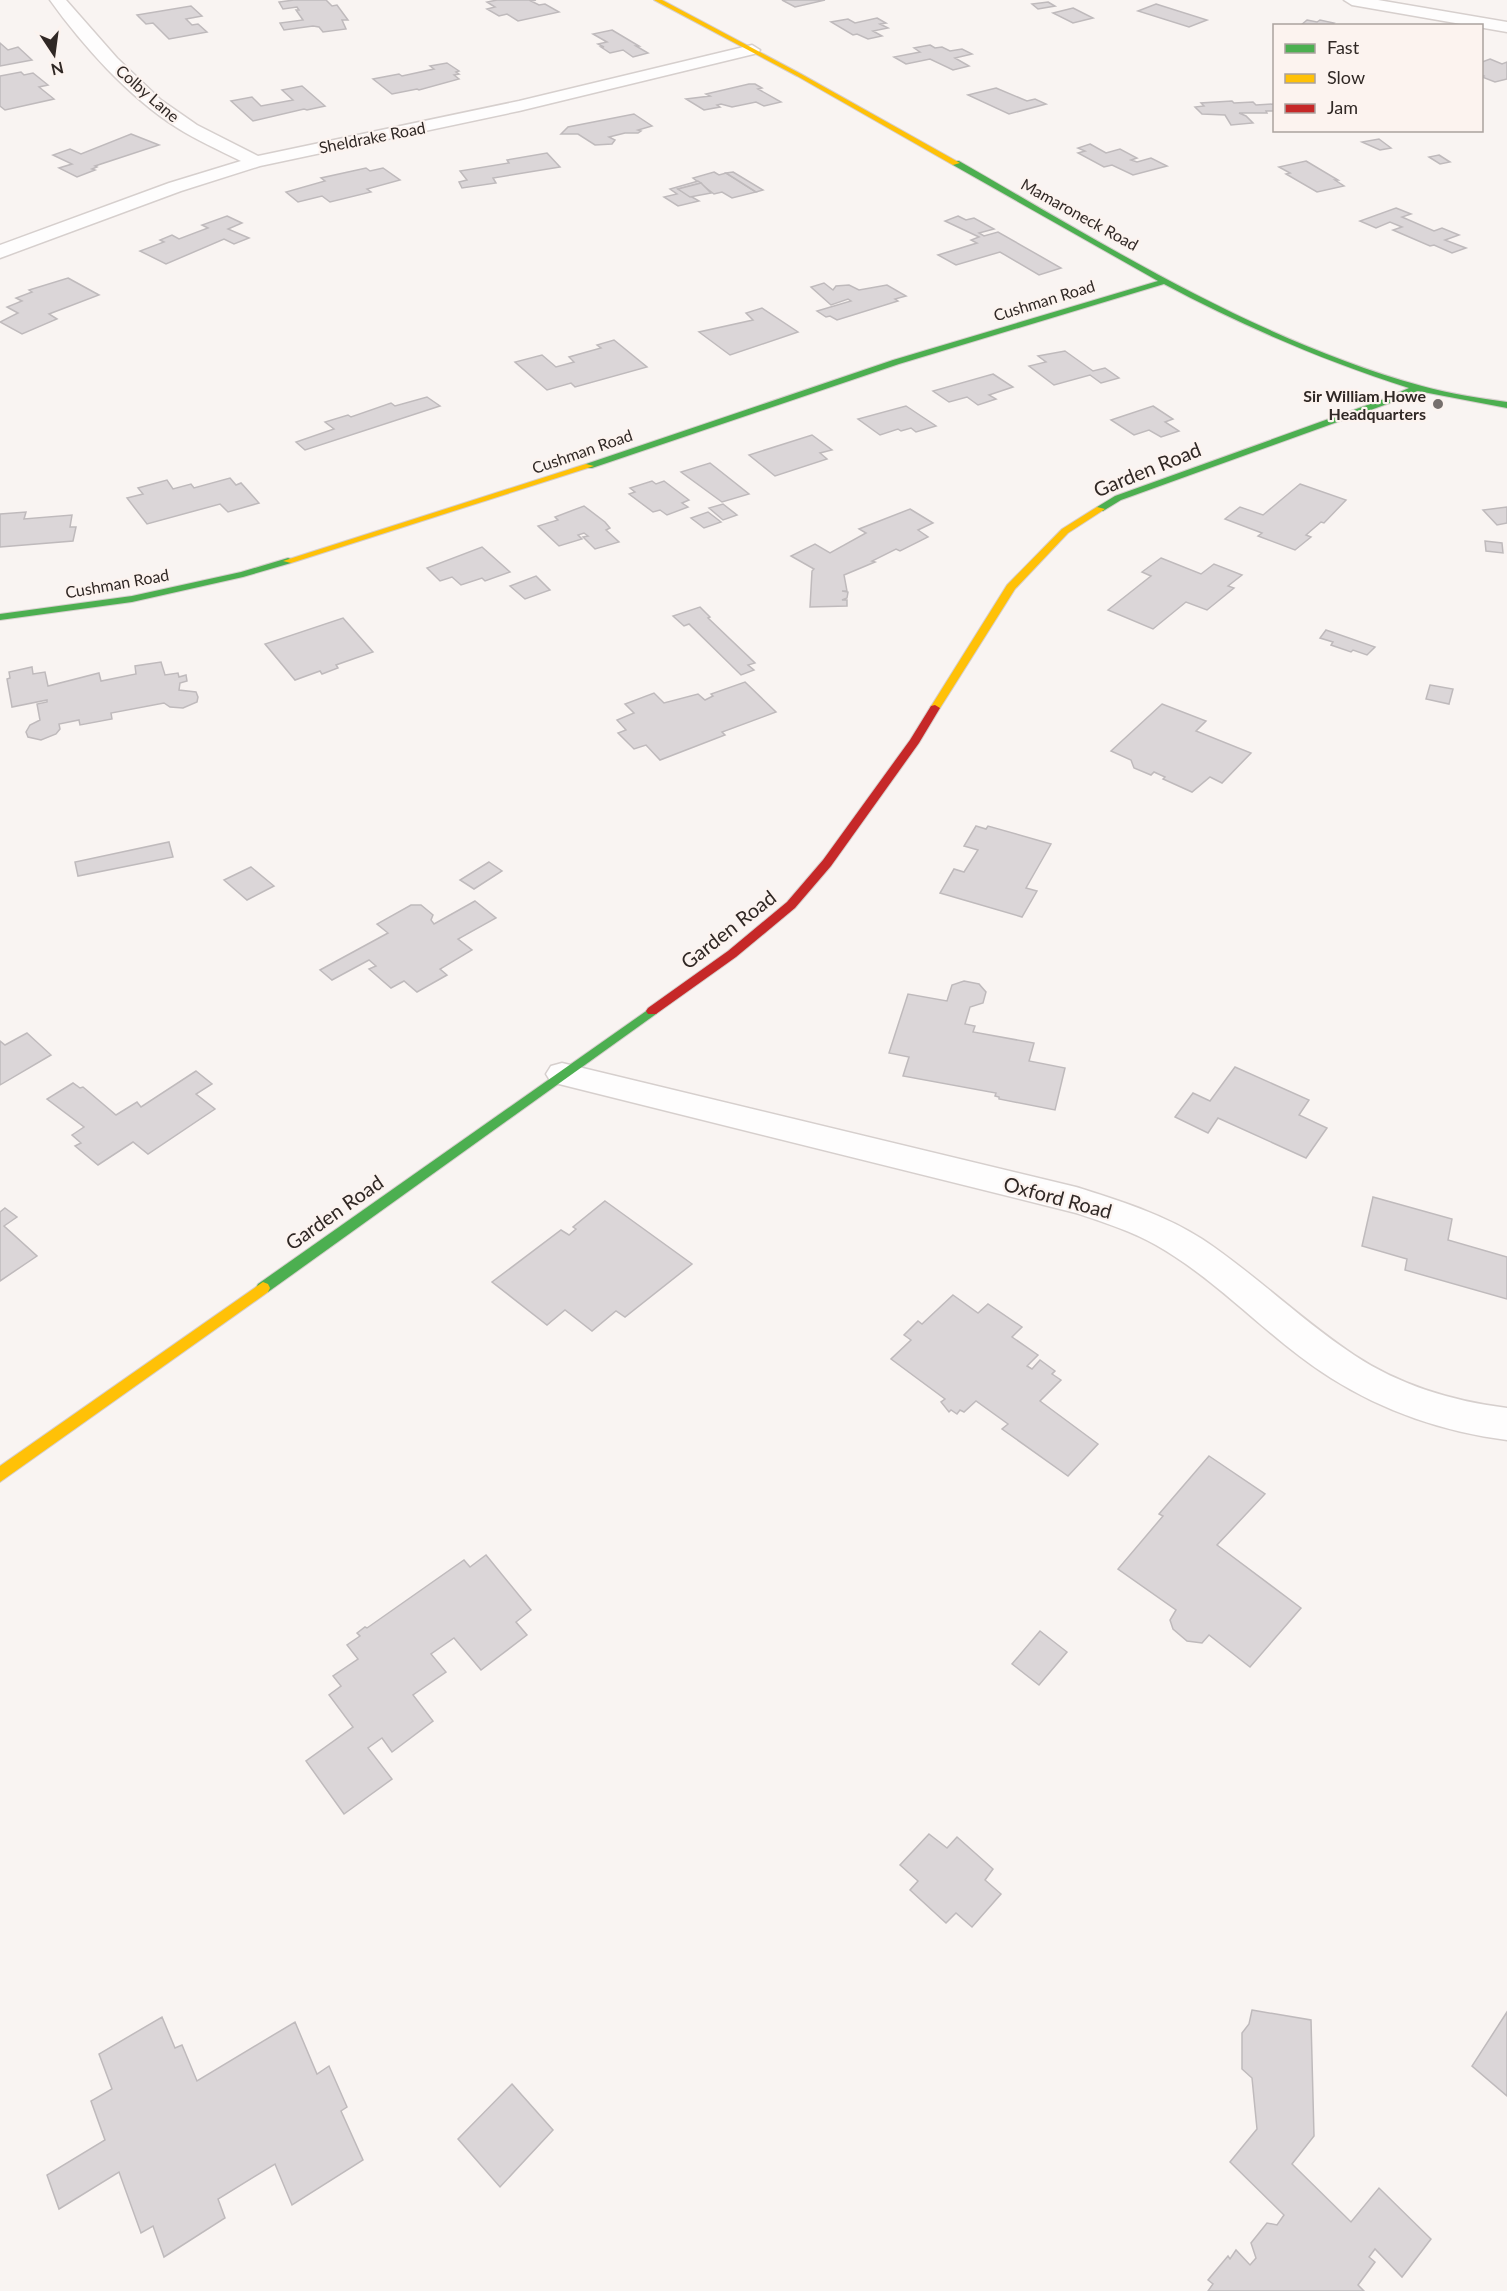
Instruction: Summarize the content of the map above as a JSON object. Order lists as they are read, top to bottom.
{
  "streets": {
    "street": [
      "Colby Lane",
      "Sheldrake Road",
      "Mamaroneck Road",
      "Cushman Road",
      "Garden Road",
      "Oxford Road"
    ]
  },
  "crossings": [
    ["Colby Lane", "Sheldrake Road"],
    ["Sheldrake Road", "Mamaroneck Road"],
    ["Mamaroneck Road", "Cushman Road"],
    ["Mamaroneck Road", "Garden Road"],
    ["Garden Road", "Oxford Road"]
  ],
  "places": ["Sir William Howe Headquarters"],
  "legend": ["Fast", "Slow", "Jam"],
  "north": "bottom"
}
